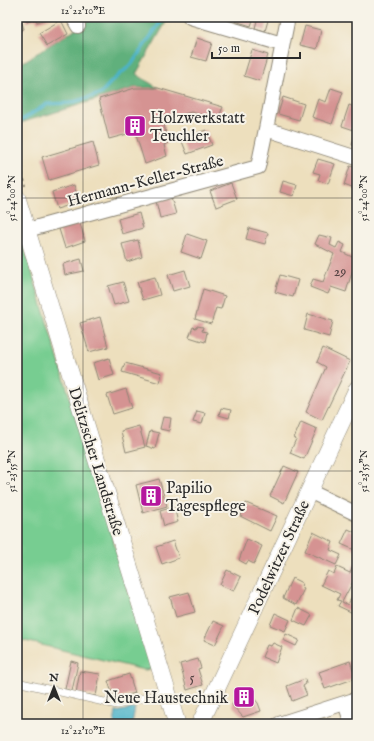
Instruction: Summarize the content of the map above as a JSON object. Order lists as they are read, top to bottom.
{
  "streets": {
    "street": ["Hermann-Keller-Straße", "Delitzscher Landstraße", "Podelwitzer Straße"]
  },
  "crossings": [
    ["Hermann-Keller-Straße", "Delitzscher Landstraße"]
  ],
  "places": {
    "building": ["Holzwerkstatt Teuchler", "Papilio Tagespflege", "Neue Haustechnik"]
  },
  "house_numbers": ["29", "5"],
  "scale_bar": "50 m",
  "north": "top",
  "coordinates": ["12°22'10\"E", "51°24'00\"N", "51°23'55\"N"]
}
